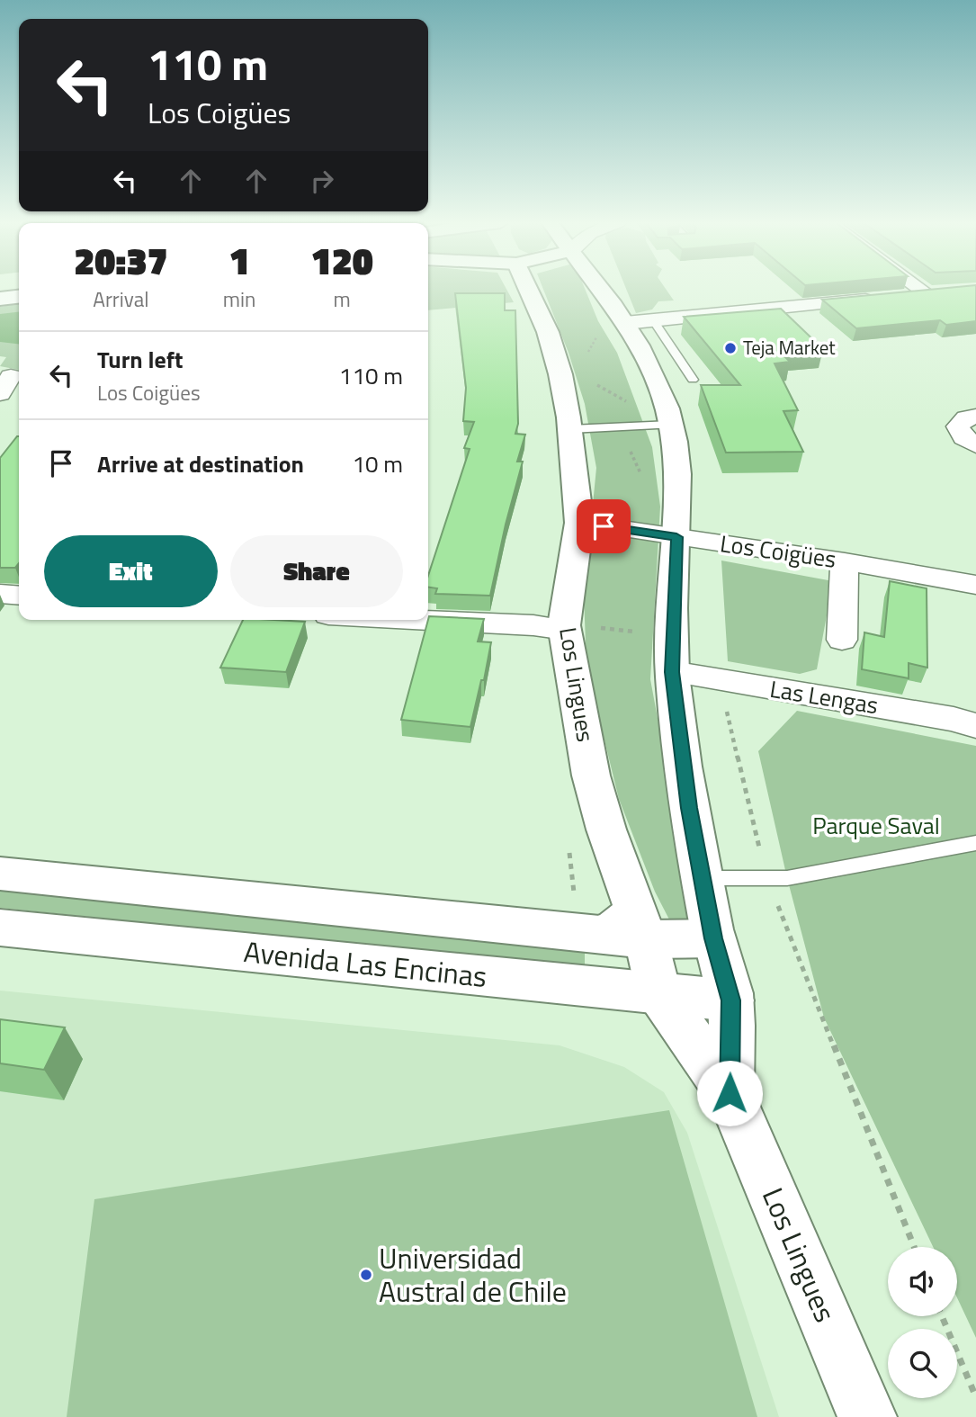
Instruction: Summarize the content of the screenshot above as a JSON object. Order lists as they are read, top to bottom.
{
  "streets": {
    "main road": ["Los Lingues", "Avenida Las Encinas"],
    "street": ["Los Coigües", "Las Lengas"]
  },
  "crossings": [
    ["Los Coigües", "Los Lingues"],
    ["Los Lingues", "Las Lengas"],
    ["Los Lingues", "Avenida Las Encinas"]
  ],
  "parks": ["Parque Saval"],
  "places": ["Teja Market", "Universidad Austral de Chile"],
  "page": {
    "turn": ["110 m", "Los Coigües"],
    "eta": [
      "20:37",
      "Arrival",
      "1",
      "min",
      "120",
      "m"
    ],
    "list": [
      {
        "name": "Turn left",
        "note": "Los Coigües",
        "value": "110 m"
      },
      {
        "name": "Arrive at destination",
        "value": "10 m"
      }
    ],
    "buttons": ["Exit", "Share"]
  }
}
